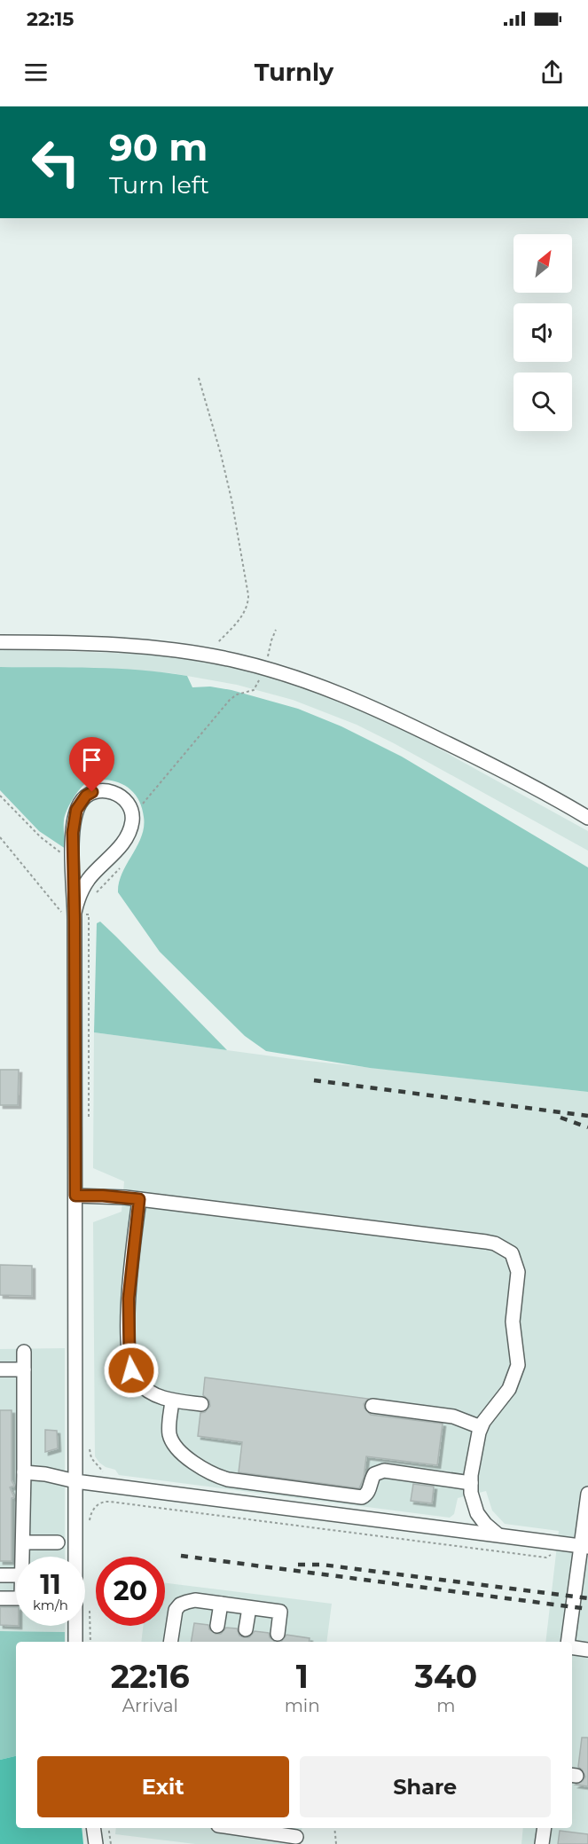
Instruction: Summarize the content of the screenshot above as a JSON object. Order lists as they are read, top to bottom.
{
  "north": "top right",
  "page": {
    "status": "22:15",
    "header": "Turnly",
    "turn": ["90 m", "Turn left"],
    "speed": "11 km/h",
    "limit": "20",
    "eta": [
      "22:16",
      "Arrival",
      "1",
      "min",
      "340",
      "m"
    ],
    "buttons": ["Exit", "Share"]
  }
}
